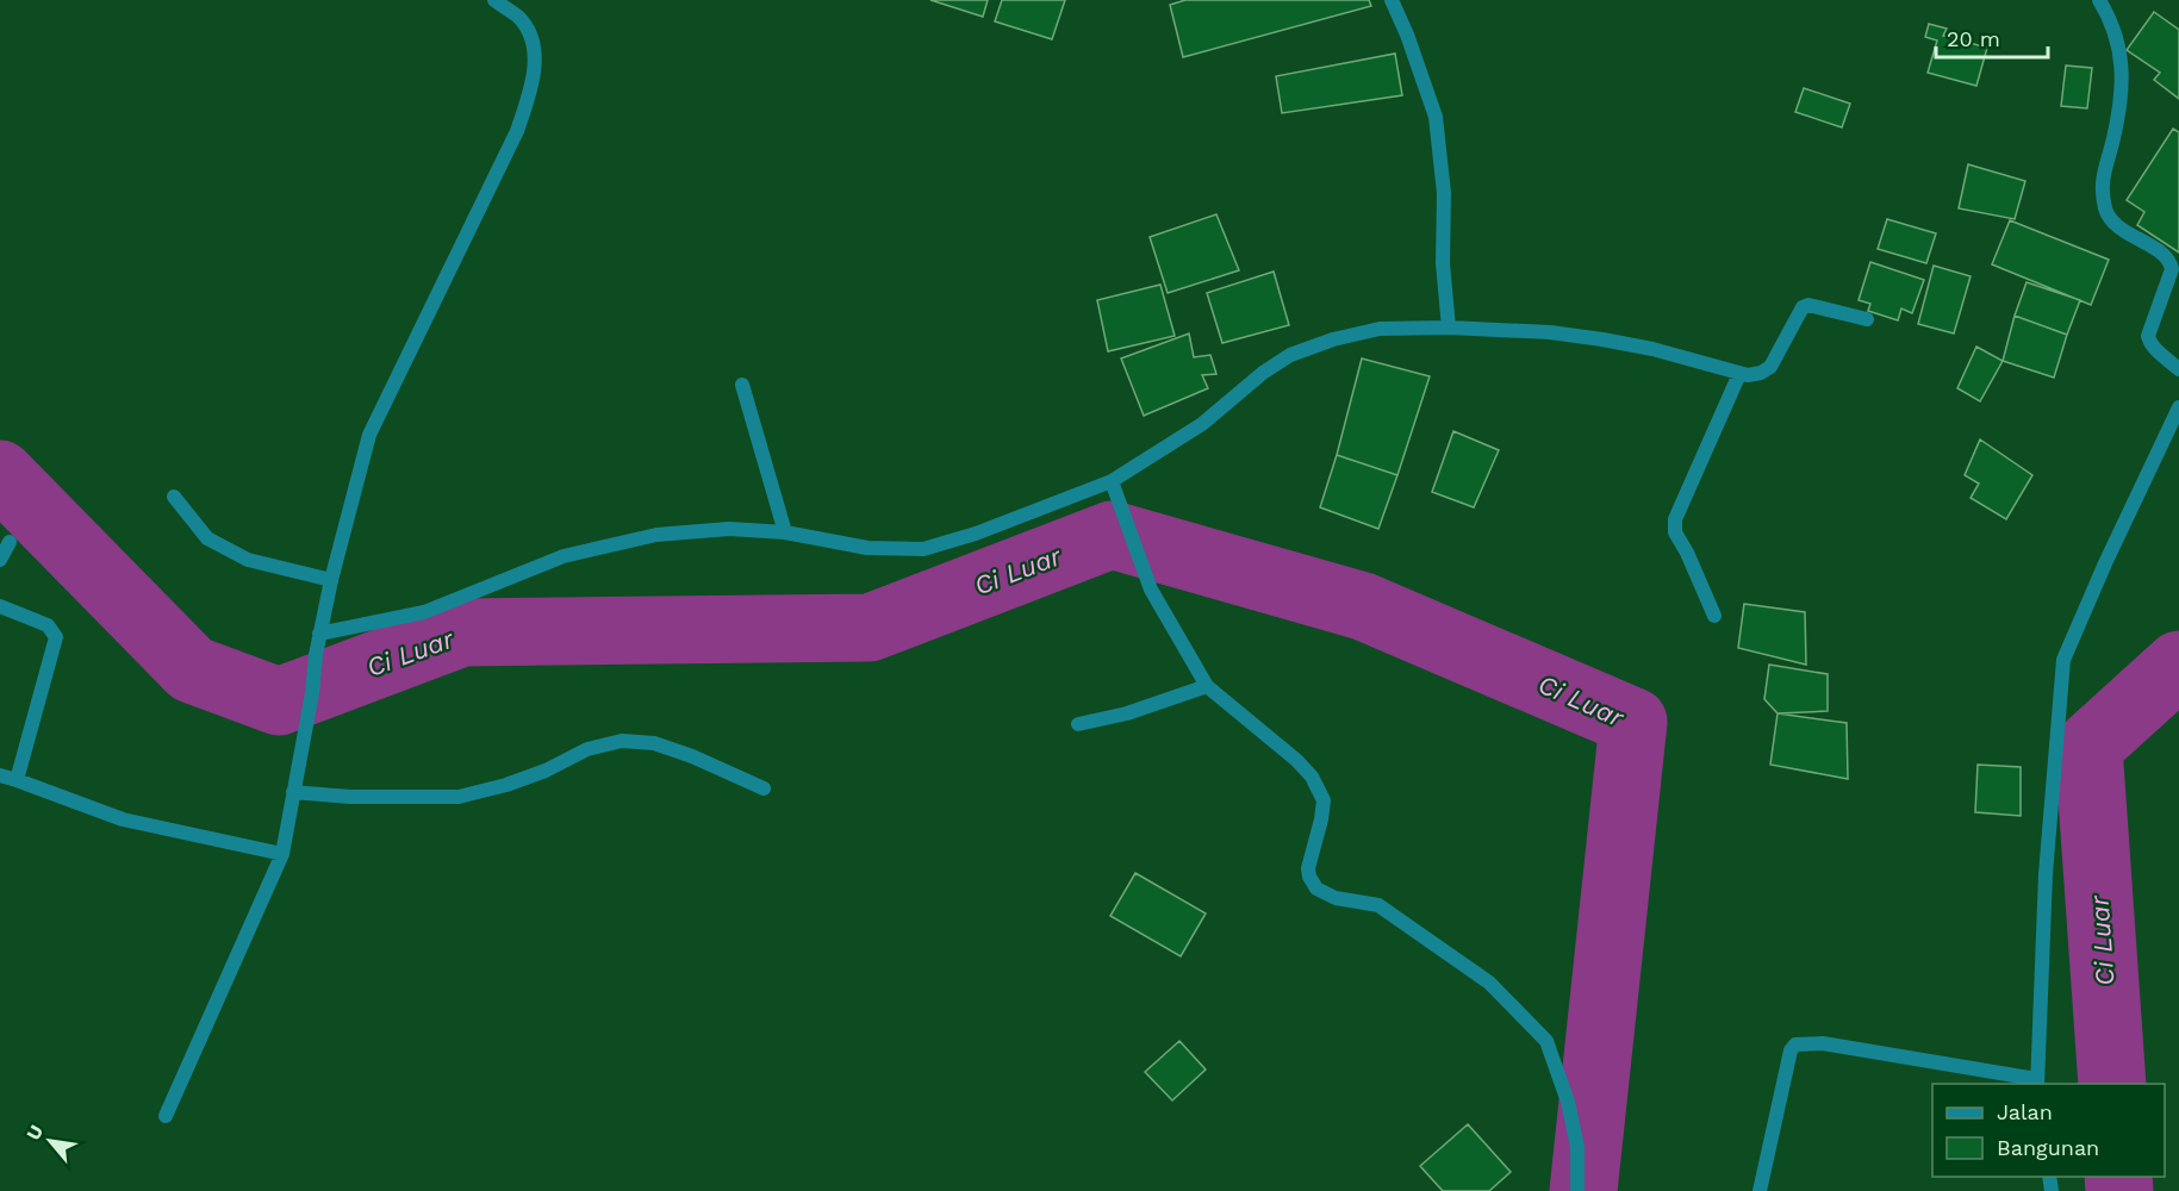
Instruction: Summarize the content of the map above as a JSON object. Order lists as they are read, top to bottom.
{
  "water": ["Ci Luar"],
  "legend": ["Jalan", "Bangunan"],
  "scale_bar": "20 m",
  "north": "top left"
}
